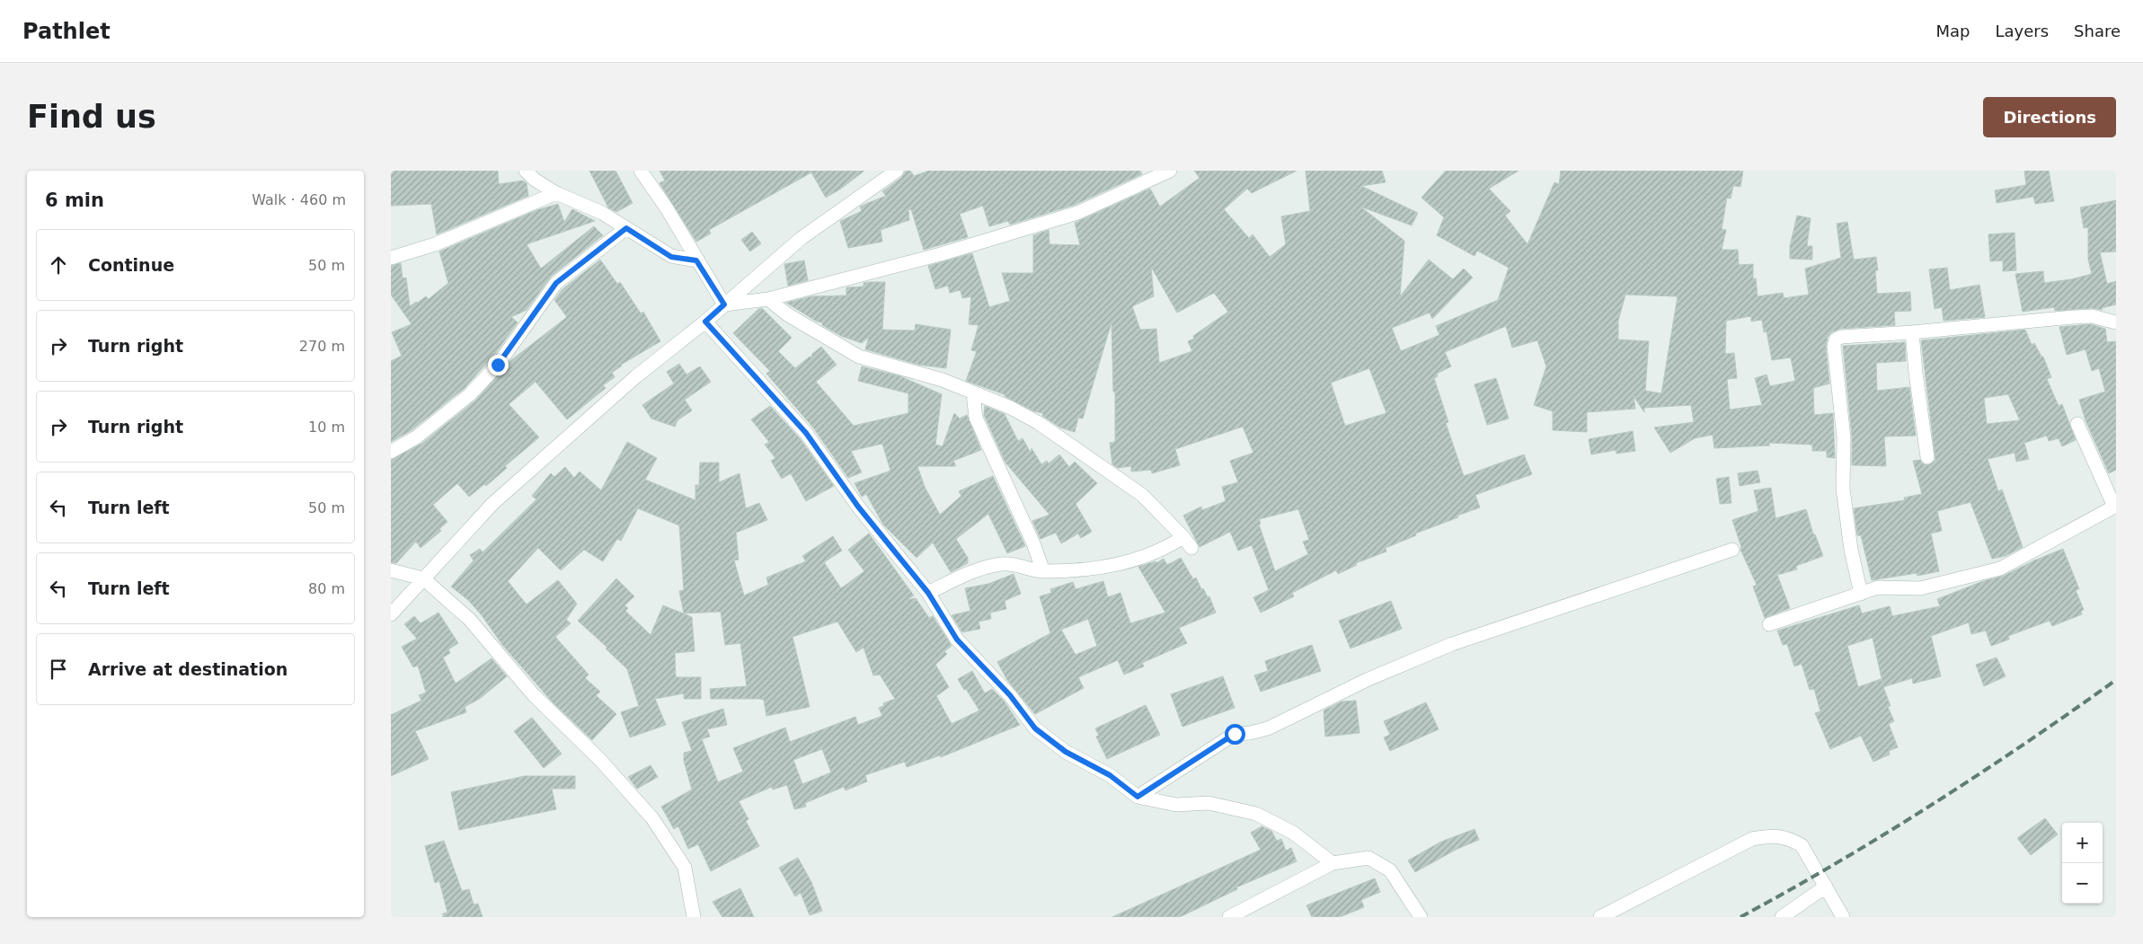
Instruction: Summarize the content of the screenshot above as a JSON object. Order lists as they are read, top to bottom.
{
  "page": {
    "header": "Pathlet",
    "nav": ["Map", "Layers", "Share"],
    "buttons": "Directions",
    "title": "Find us",
    "heading": ["6 min", "Walk · 460 m"],
    "list": [
      ["Continue", "50 m"],
      ["Turn right", "270 m"],
      ["Turn right", "10 m"],
      ["Turn left", "50 m"],
      ["Turn left", "80 m"],
      "Arrive at destination"
    ],
    "map_buttons": ["+", "−"]
  }
}
